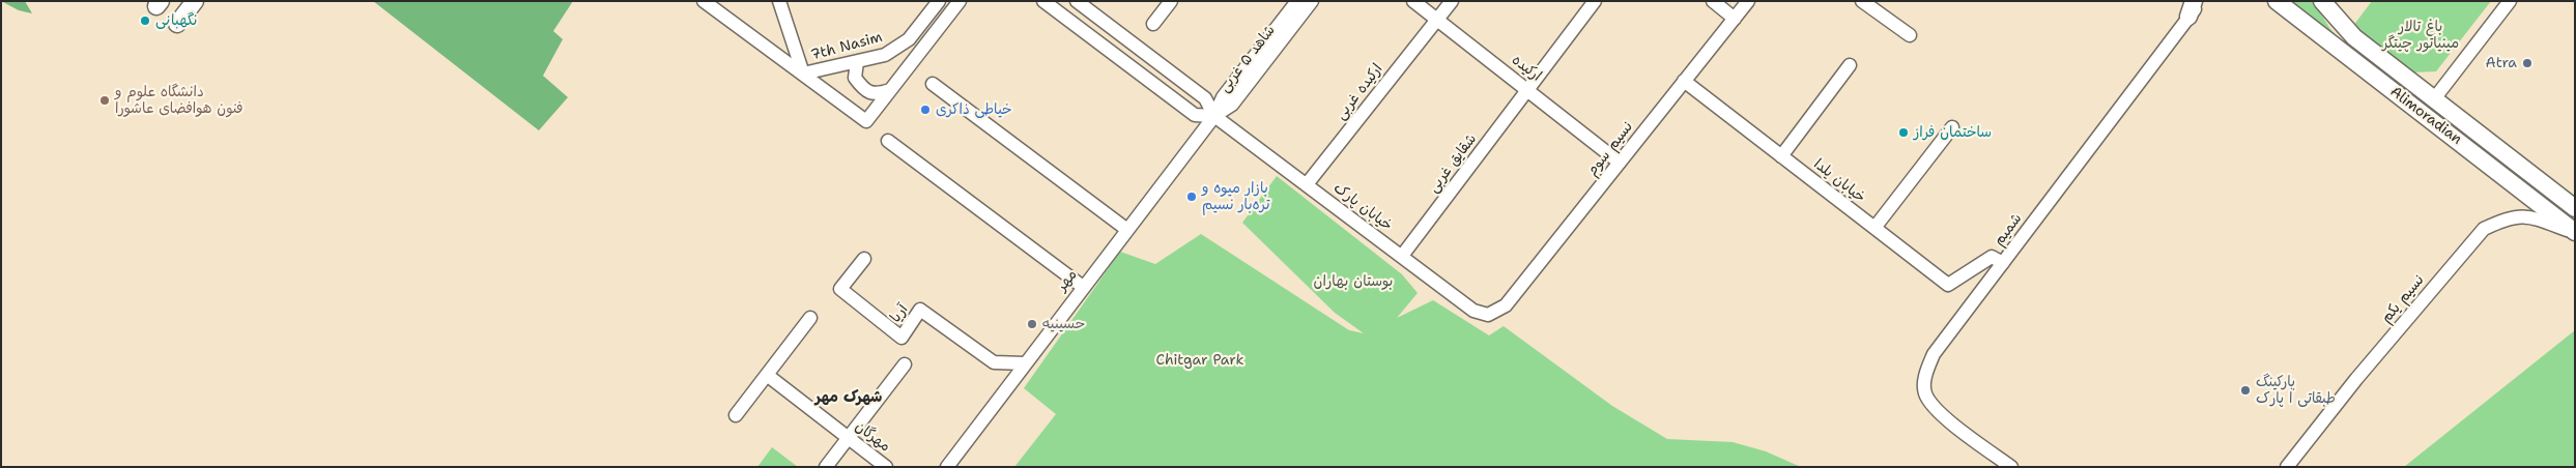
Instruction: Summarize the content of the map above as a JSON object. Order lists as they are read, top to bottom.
{
  "streets": {
    "main road": ["Alimoradian"],
    "street": [
      "7th Nasim",
      "شاهد ۵ غربی",
      "ارکیده",
      "ارکیده غربی",
      "نسیم سوم",
      "شقایق غربی",
      "خیابان یلدا",
      "خیابان پارک",
      "شمیم",
      "مهر",
      "نسیم یکم",
      "آریا",
      "مهرگان"
    ]
  },
  "crossings": [
    ["شاهد ۵ غربی", "خیابان پارک"],
    ["شاهد ۵ غربی", "مهر"],
    ["ارکیده", "ارکیده غربی"],
    ["ارکیده", "نسیم سوم"],
    ["ارکیده", "شقایق غربی"],
    ["ارکیده غربی", "خیابان پارک"],
    ["Alimoradian", "نسیم یکم"],
    ["نسیم سوم", "خیابان یلدا"],
    ["نسیم سوم", "خیابان پارک"],
    ["شقایق غربی", "خیابان پارک"],
    ["خیابان یلدا", "شمیم"],
    ["خیابان پارک", "مهر"],
    ["مهر", "آریا"]
  ],
  "districts": ["شهرک مهر"],
  "parks": ["باغ تالار مینیاتور چیتگر", "بوستان بهاران", "Chitgar Park"],
  "places": [
    "نگهبانی",
    "Atra",
    "دانشگاه علوم و فنون هوافضای عاشورا",
    "خیاطی ذاکری",
    "ساختمان فراز",
    "بازار میوه و تره‌بار نسیم",
    "حسینیه",
    "پارکینگ طبقاتی ا پارک"
  ]
}
